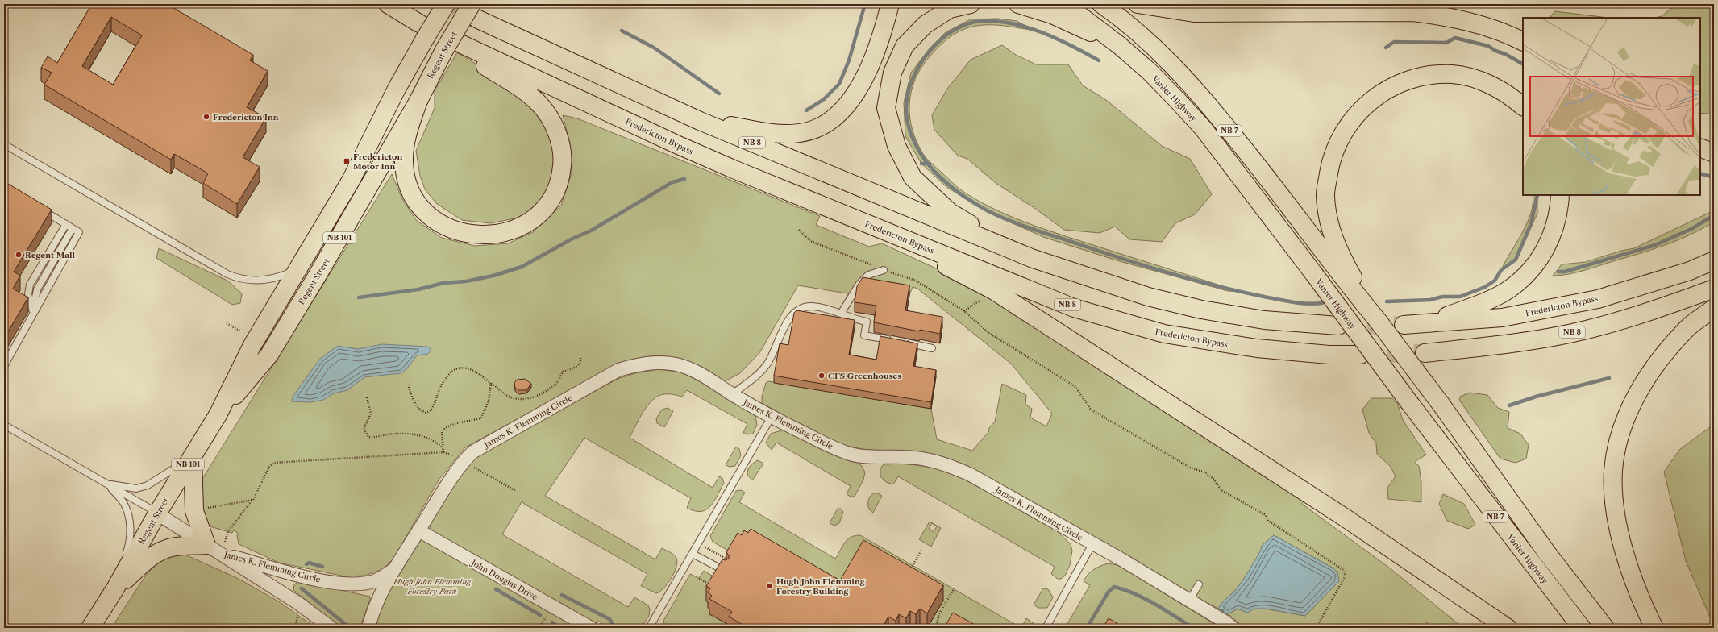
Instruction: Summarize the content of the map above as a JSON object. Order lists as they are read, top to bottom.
{
  "streets": {
    "main road": [
      "Regent Street",
      "Vanier Highway",
      "NB 7",
      "Fredericton Bypass",
      "NB 8",
      "NB 101"
    ],
    "street": ["James K. Flemming Circle", "John Douglas Drive"]
  },
  "crossings": [
    ["Regent Street", "Fredericton Bypass"],
    ["Regent Street", "NB 8"],
    ["James K. Flemming Circle", "John Douglas Drive"]
  ],
  "parks": ["Hugh John Flemming Forestry Park"],
  "places": {
    "other": [
      "Fredericton Inn",
      "Regent Mall",
      "CFS Greenhouses",
      "Hugh John Flemming Forestry Building"
    ],
    "transit": ["Fredericton Motor Inn"]
  }
}
